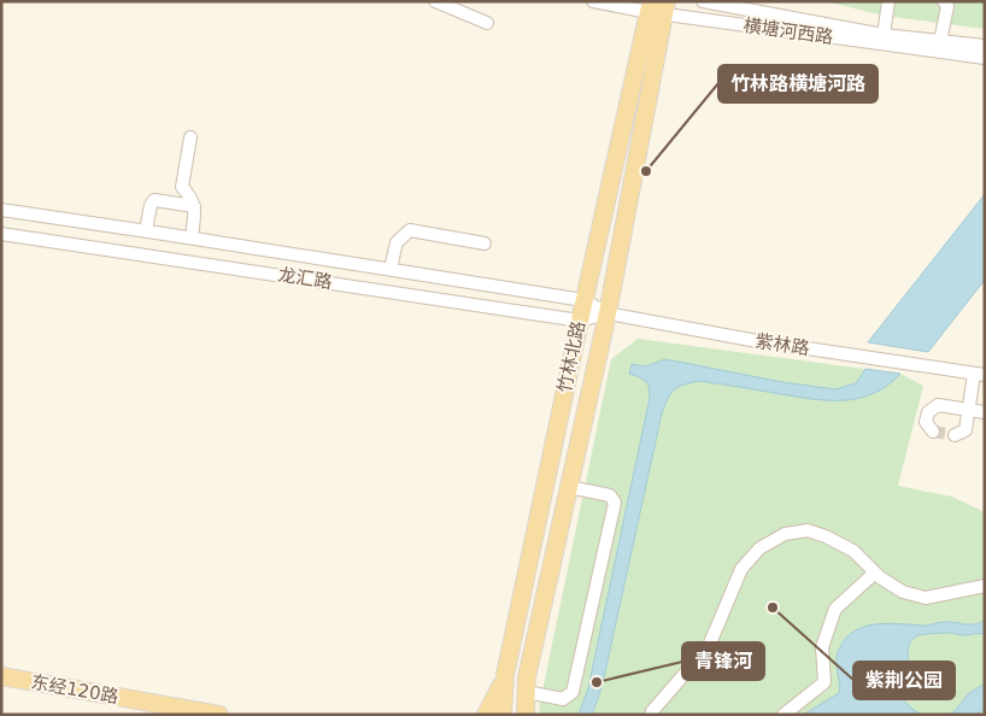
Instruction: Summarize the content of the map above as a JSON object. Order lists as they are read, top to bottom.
{
  "streets": {
    "main road": ["竹林北路", "东经120路"],
    "street": ["横塘河西路", "龙汇路", "紫林路"]
  },
  "crossings": [
    ["横塘河西路", "竹林北路"],
    ["龙汇路", "紫林路"],
    ["龙汇路", "竹林北路"],
    ["紫林路", "竹林北路"]
  ],
  "places": ["竹林路横塘河路", "紫荆公园", "青锋河"]
}
